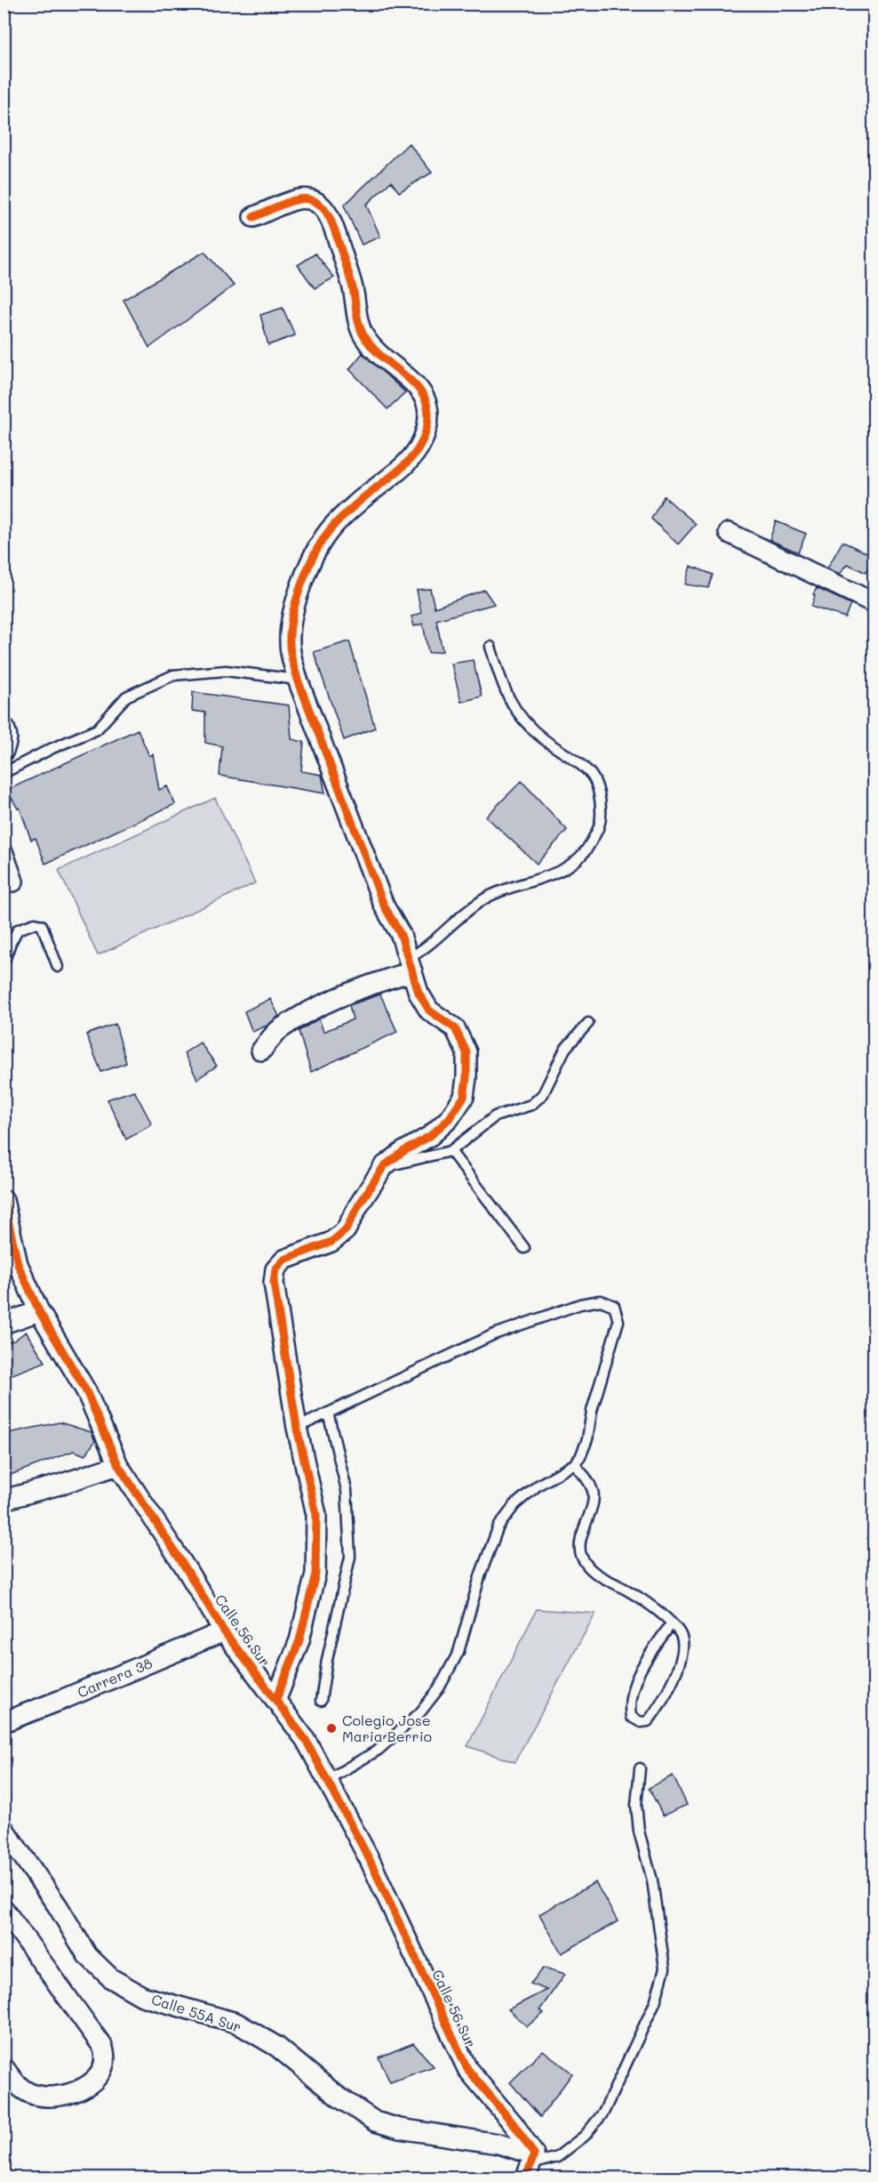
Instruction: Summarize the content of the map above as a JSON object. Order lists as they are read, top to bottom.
{
  "streets": {
    "street": ["Calle 56 Sur", "Carrera 38", "Calle 55A Sur"]
  },
  "crossings": [
    ["Calle 56 Sur", "Carrera 38"],
    ["Calle 56 Sur", "Calle 55A Sur"]
  ],
  "places": ["Colegio Jose Maria Berrio"]
}
